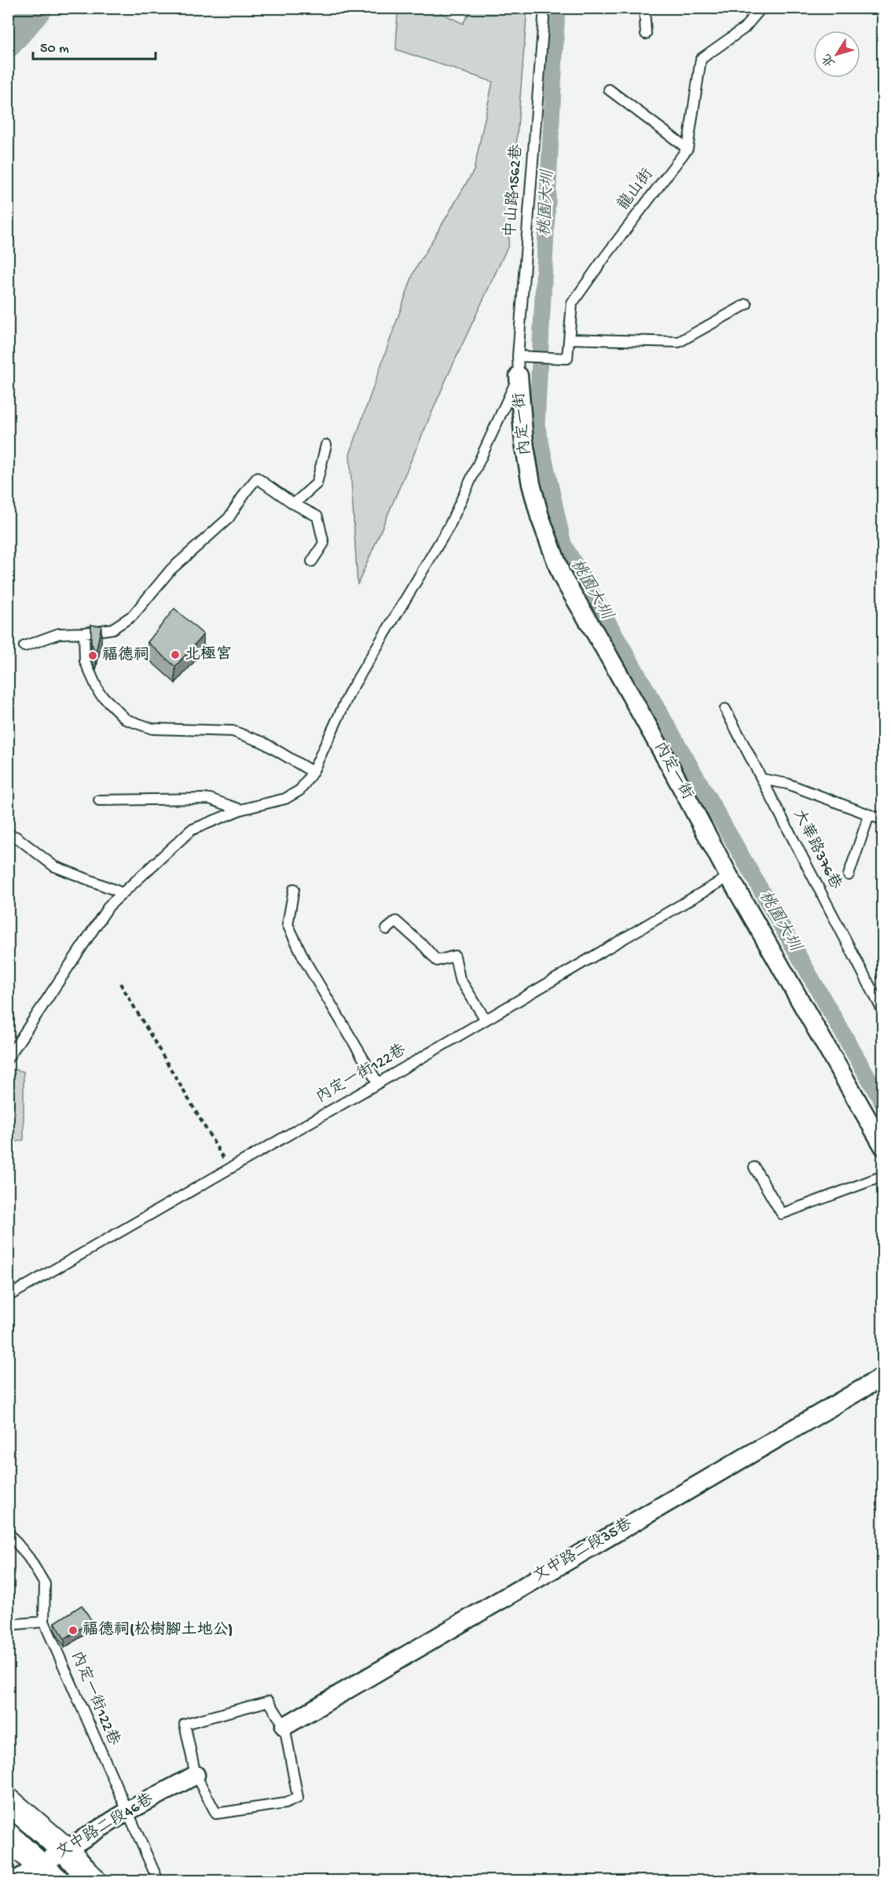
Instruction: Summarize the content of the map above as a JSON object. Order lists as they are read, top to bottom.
{
  "streets": {
    "street": ["內定一街", "文中路二段35巷", "文中路二段46巷"],
    "lane": [
      "龍山街",
      "中山路1562巷",
      "大華路376巷",
      "內定一街122巷"
    ]
  },
  "crossings": [
    ["龍山街", "中山路1562巷"],
    ["中山路1562巷", "內定一街"],
    ["內定一街", "內定一街122巷"],
    ["內定一街122巷", "文中路二段46巷"]
  ],
  "water": ["桃園大圳"],
  "places": ["北極宮", "福德祠", "福德祠(松樹腳土地公)"],
  "scale_bar": "50 m",
  "north": "bottom left"
}
